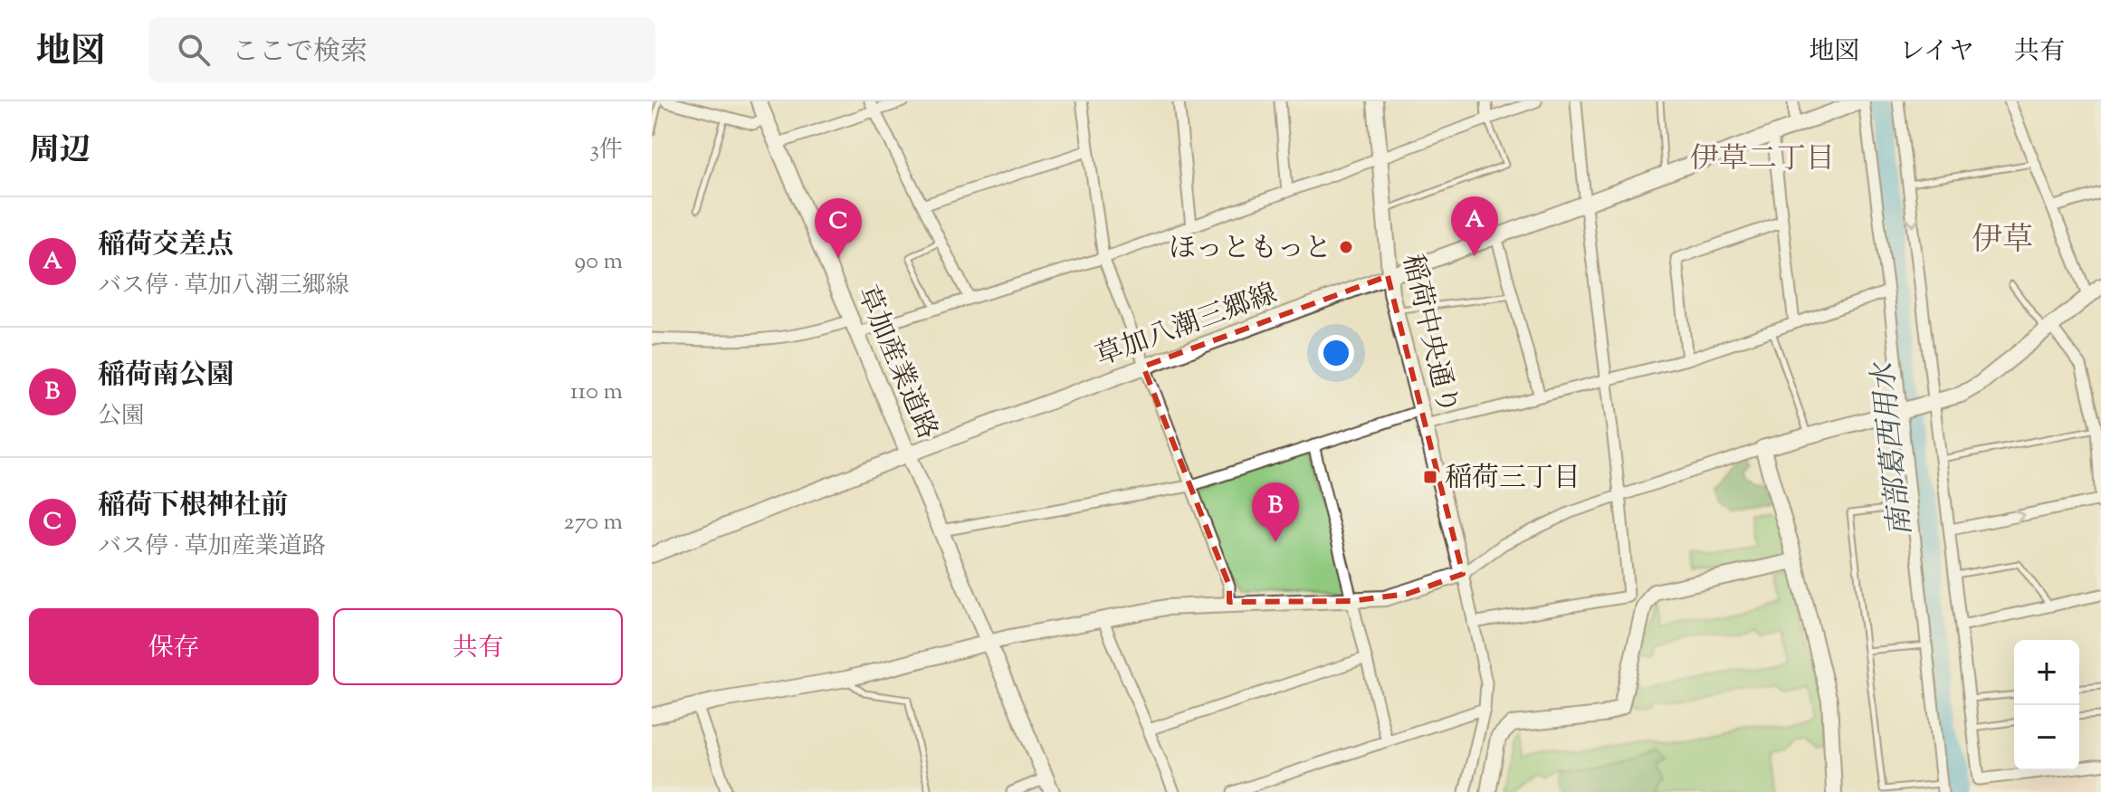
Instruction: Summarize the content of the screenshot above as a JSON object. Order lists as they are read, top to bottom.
{
  "streets": {
    "street": ["草加八潮三郷線", "稲荷中央通り", "草加産業道路"]
  },
  "crossings": [
    ["草加八潮三郷線", "稲荷中央通り"],
    ["草加八潮三郷線", "草加産業道路"]
  ],
  "districts": ["伊草二丁目", "伊草"],
  "water": ["南部葛西用水"],
  "places": {
    "other": ["ほっともっと"],
    "transit": ["稲荷三丁目"]
  },
  "page": {
    "header": "地図",
    "search": "ここで検索",
    "nav": ["地図", "レイヤ", "共有"],
    "heading": ["周辺", "3件"],
    "list": [
      {
        "mark": "A",
        "name": "稲荷交差点",
        "note": "バス停 · 草加八潮三郷線",
        "value": "90 m"
      },
      {
        "mark": "B",
        "name": "稲荷南公園",
        "note": "公園",
        "value": "110 m"
      },
      {
        "mark": "C",
        "name": "稲荷下根神社前",
        "note": "バス停 · 草加産業道路",
        "value": "270 m"
      }
    ],
    "pins": ["A", "C", "B"],
    "buttons": ["保存", "共有"],
    "map_buttons": ["+", "−"]
  }
}
